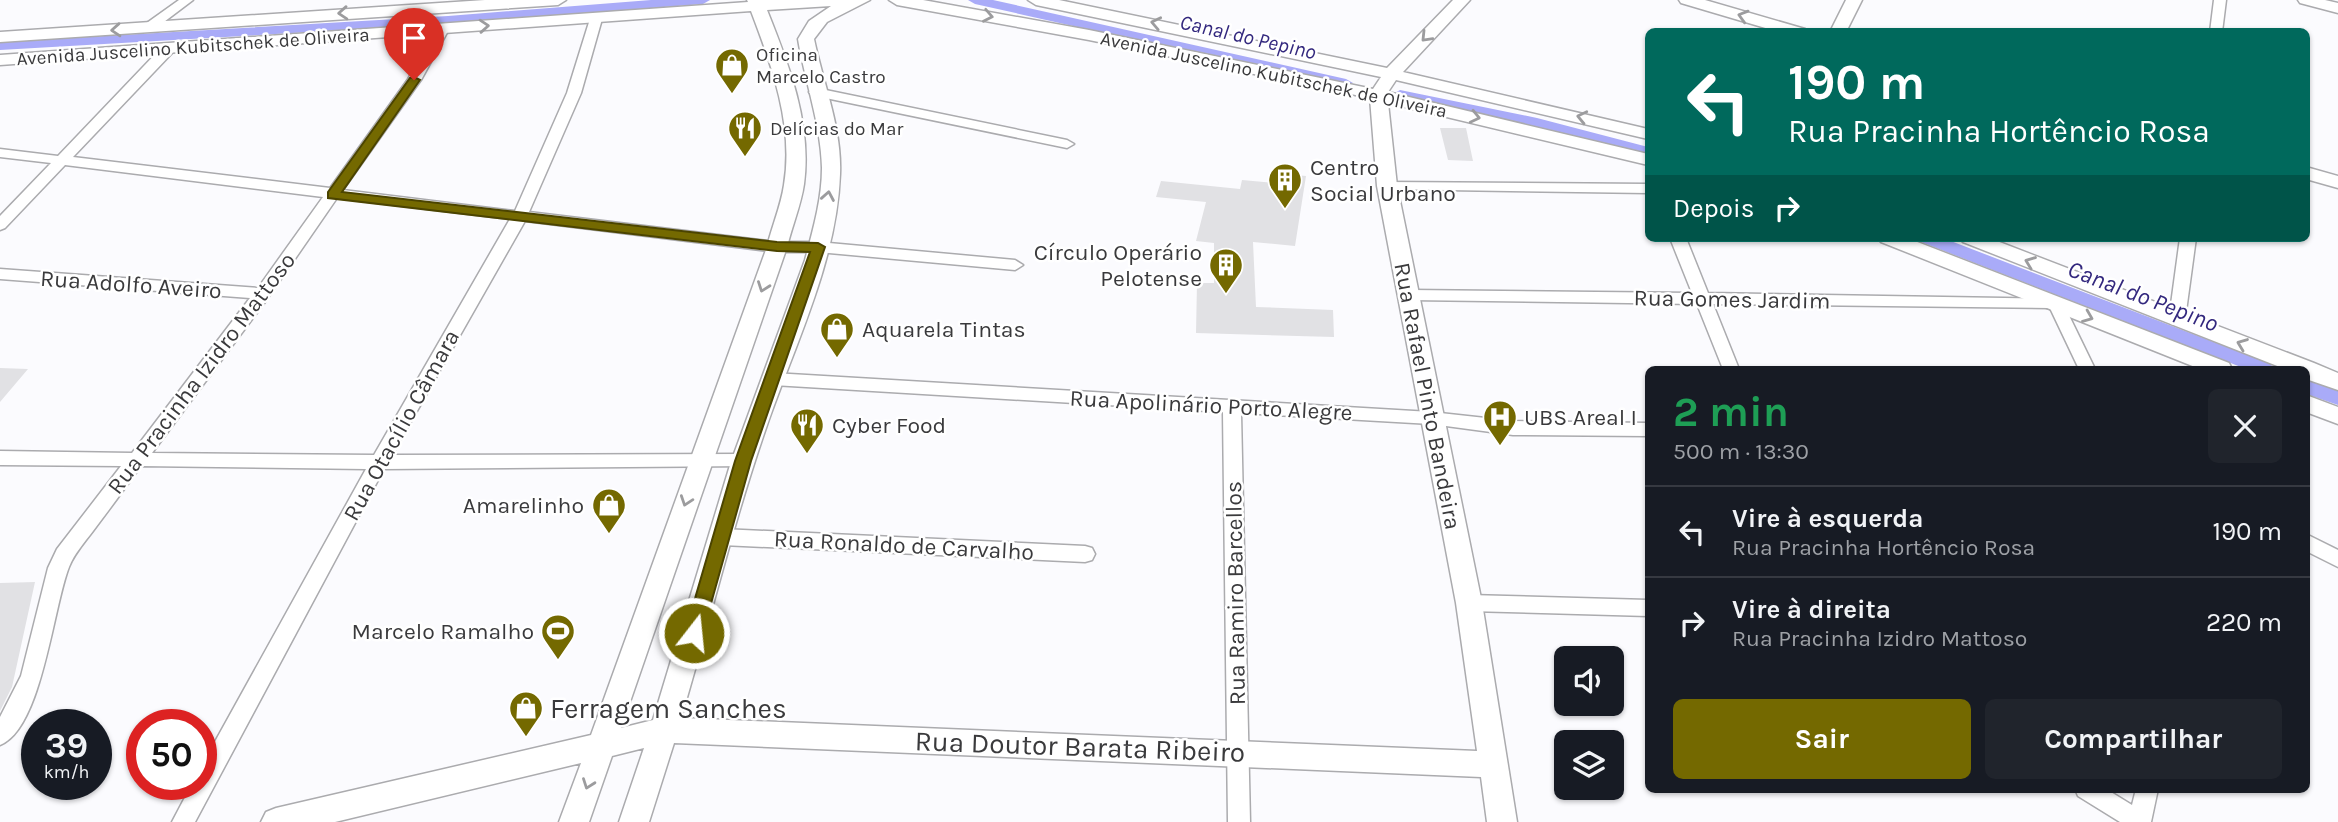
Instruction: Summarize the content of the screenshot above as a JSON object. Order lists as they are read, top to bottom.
{
  "streets": {
    "main road": ["Avenida Juscelino Kubitschek de Oliveira", "Rua Rafael Pinto Bandeira", "Rua Doutor Barata Ribeiro"],
    "street": [
      "Rua Adolfo Aveiro",
      "Rua Gomes Jardim",
      "Rua Pracinha Izidro Mattoso",
      "Rua Apolinário Porto Alegre",
      "Rua Otacílio Câmara",
      "Rua Ronaldo de Carvalho",
      "Rua Ramiro Barcellos"
    ]
  },
  "crossings": [
    ["Avenida Juscelino Kubitschek de Oliveira", "Rua Pracinha Izidro Mattoso"],
    ["Avenida Juscelino Kubitschek de Oliveira", "Rua Rafael Pinto Bandeira"],
    ["Avenida Juscelino Kubitschek de Oliveira", "Rua Otacílio Câmara"],
    ["Rua Adolfo Aveiro", "Rua Pracinha Izidro Mattoso"],
    ["Rua Gomes Jardim", "Rua Rafael Pinto Bandeira"],
    ["Rua Rafael Pinto Bandeira", "Rua Apolinário Porto Alegre"],
    ["Rua Rafael Pinto Bandeira", "Rua Doutor Barata Ribeiro"],
    ["Rua Apolinário Porto Alegre", "Rua Ramiro Barcellos"],
    ["Rua Ramiro Barcellos", "Rua Doutor Barata Ribeiro"]
  ],
  "water": ["Canal do Pepino"],
  "places": {
    "shop": [
      "Oficina Marcelo Castro",
      "Aquarela Tintas",
      "Amarelinho",
      "Ferragem Sanches"
    ],
    "restaurant": ["Delícias do Mar", "Cyber Food"],
    "building": ["Centro Social Urbano", "Círculo Operário Pelotense"],
    "hospital": ["UBS Areal I"],
    "sports": ["Marcelo Ramalho"]
  },
  "page": {
    "turn": ["190 m", "Rua Pracinha Hortêncio Rosa"],
    "then": "Depois",
    "heading": ["2 min", "500 m · 13:30"],
    "list": [
      {
        "name": "Vire à esquerda",
        "note": "Rua Pracinha Hortêncio Rosa",
        "value": "190 m"
      },
      {
        "name": "Vire à direita",
        "note": "Rua Pracinha Izidro Mattoso",
        "value": "220 m"
      }
    ],
    "buttons": ["Sair", "Compartilhar"],
    "speed": "39 km/h",
    "limit": "50"
  }
}
